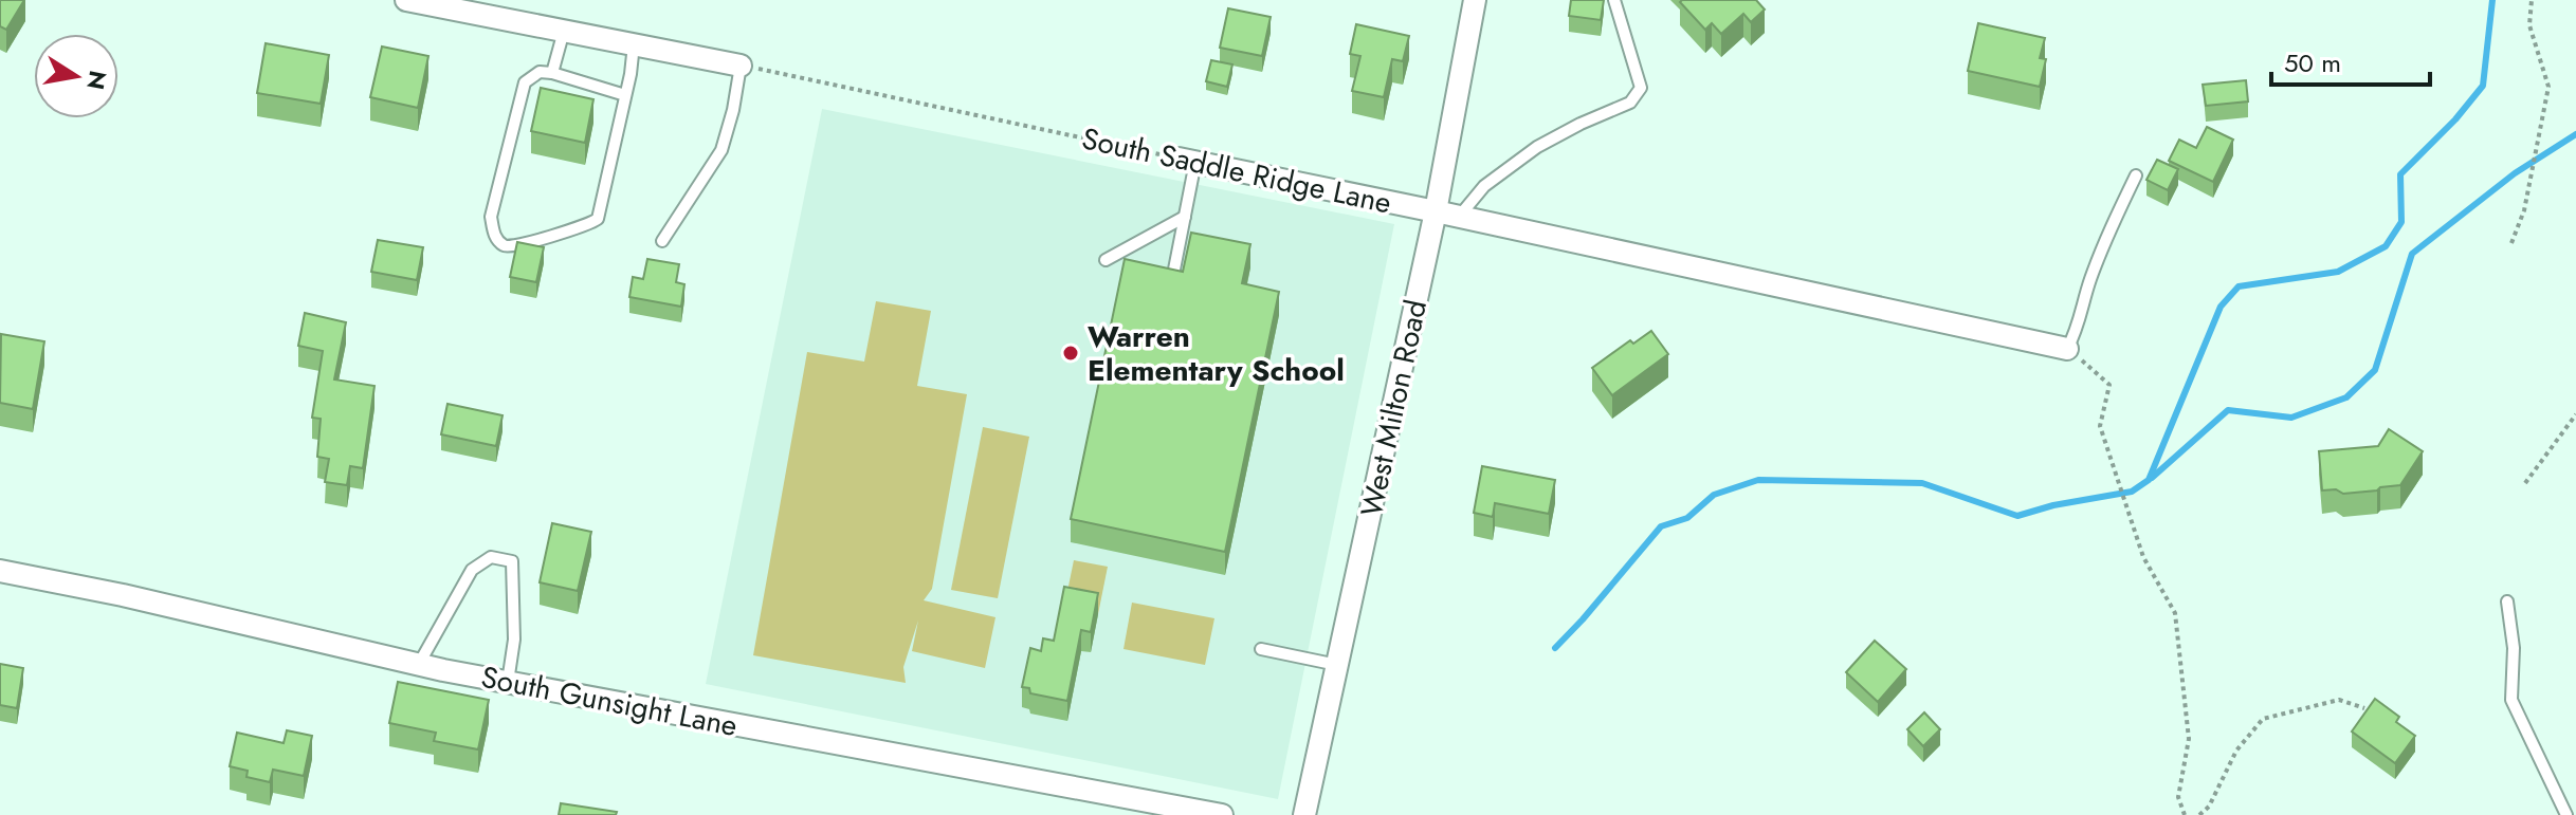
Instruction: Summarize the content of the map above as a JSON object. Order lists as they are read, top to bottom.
{
  "streets": {
    "street": ["South Saddle Ridge Lane", "West Milton Road", "South Gunsight Lane"]
  },
  "crossings": [
    ["South Saddle Ridge Lane", "West Milton Road"]
  ],
  "places": ["Warren Elementary School"],
  "scale_bar": "50 m",
  "north": "right"
}
